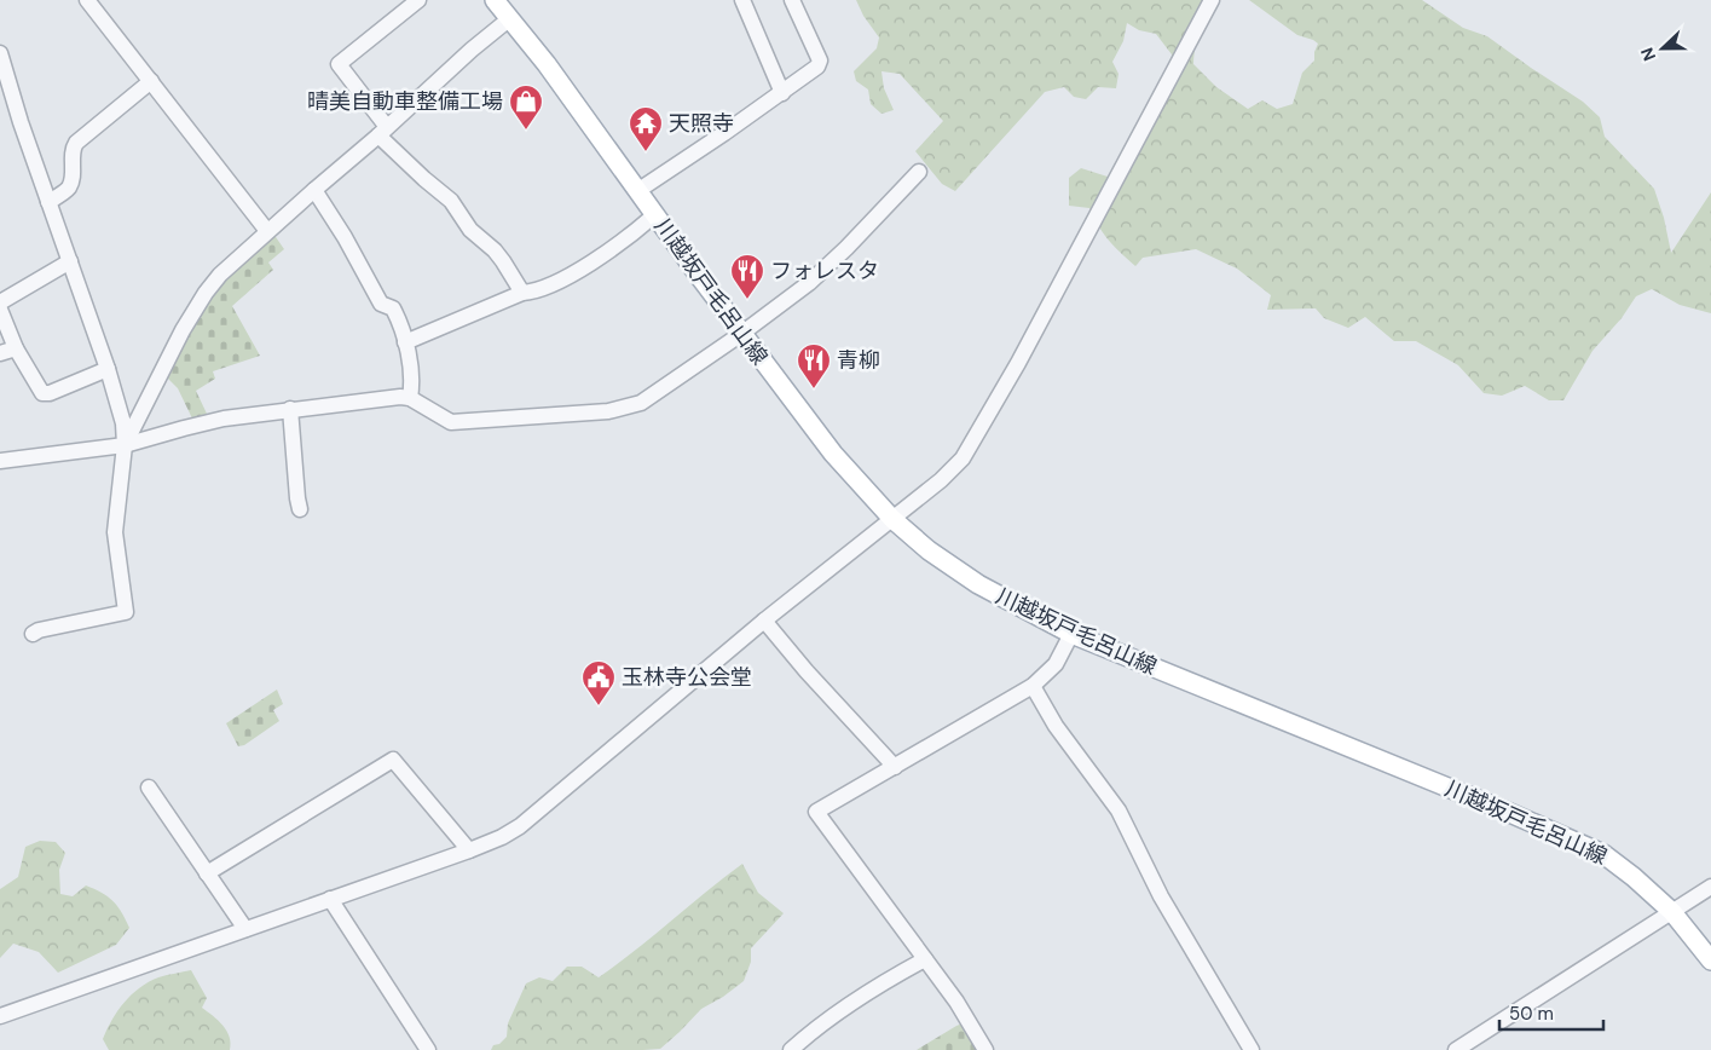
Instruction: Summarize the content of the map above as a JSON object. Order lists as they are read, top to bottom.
{
  "streets": {
    "main road": ["川越坂戸毛呂山線"]
  },
  "places": {
    "shop": ["晴美自動車整備工場"],
    "temple": ["天照寺"],
    "restaurant": ["フォレスタ", "青柳"],
    "public building": ["玉林寺公会堂"]
  },
  "scale_bar": "50 m",
  "north": "left"
}
